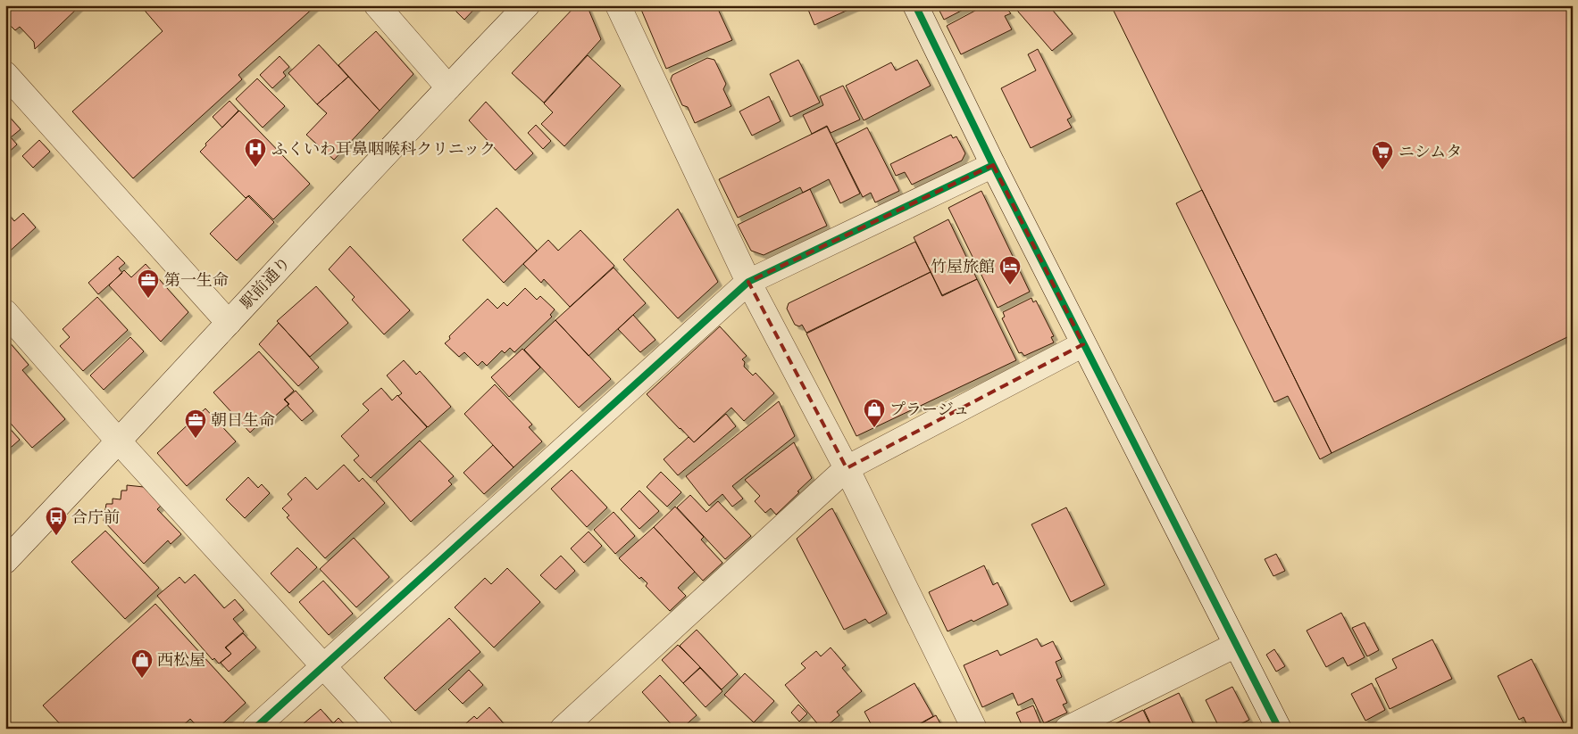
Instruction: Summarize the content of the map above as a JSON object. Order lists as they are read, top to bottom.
{
  "streets": {
    "street": ["駅前通り"]
  },
  "places": {
    "hospital": ["ふくいわ耳鼻咽喉科クリニック"],
    "supermarket": ["ニシムタ"],
    "hotel": ["竹屋旅館"],
    "office": ["第一生命", "朝日生命"],
    "shop": ["プラージュ", "西松屋"],
    "bus stop": ["合庁前"]
  }
}
